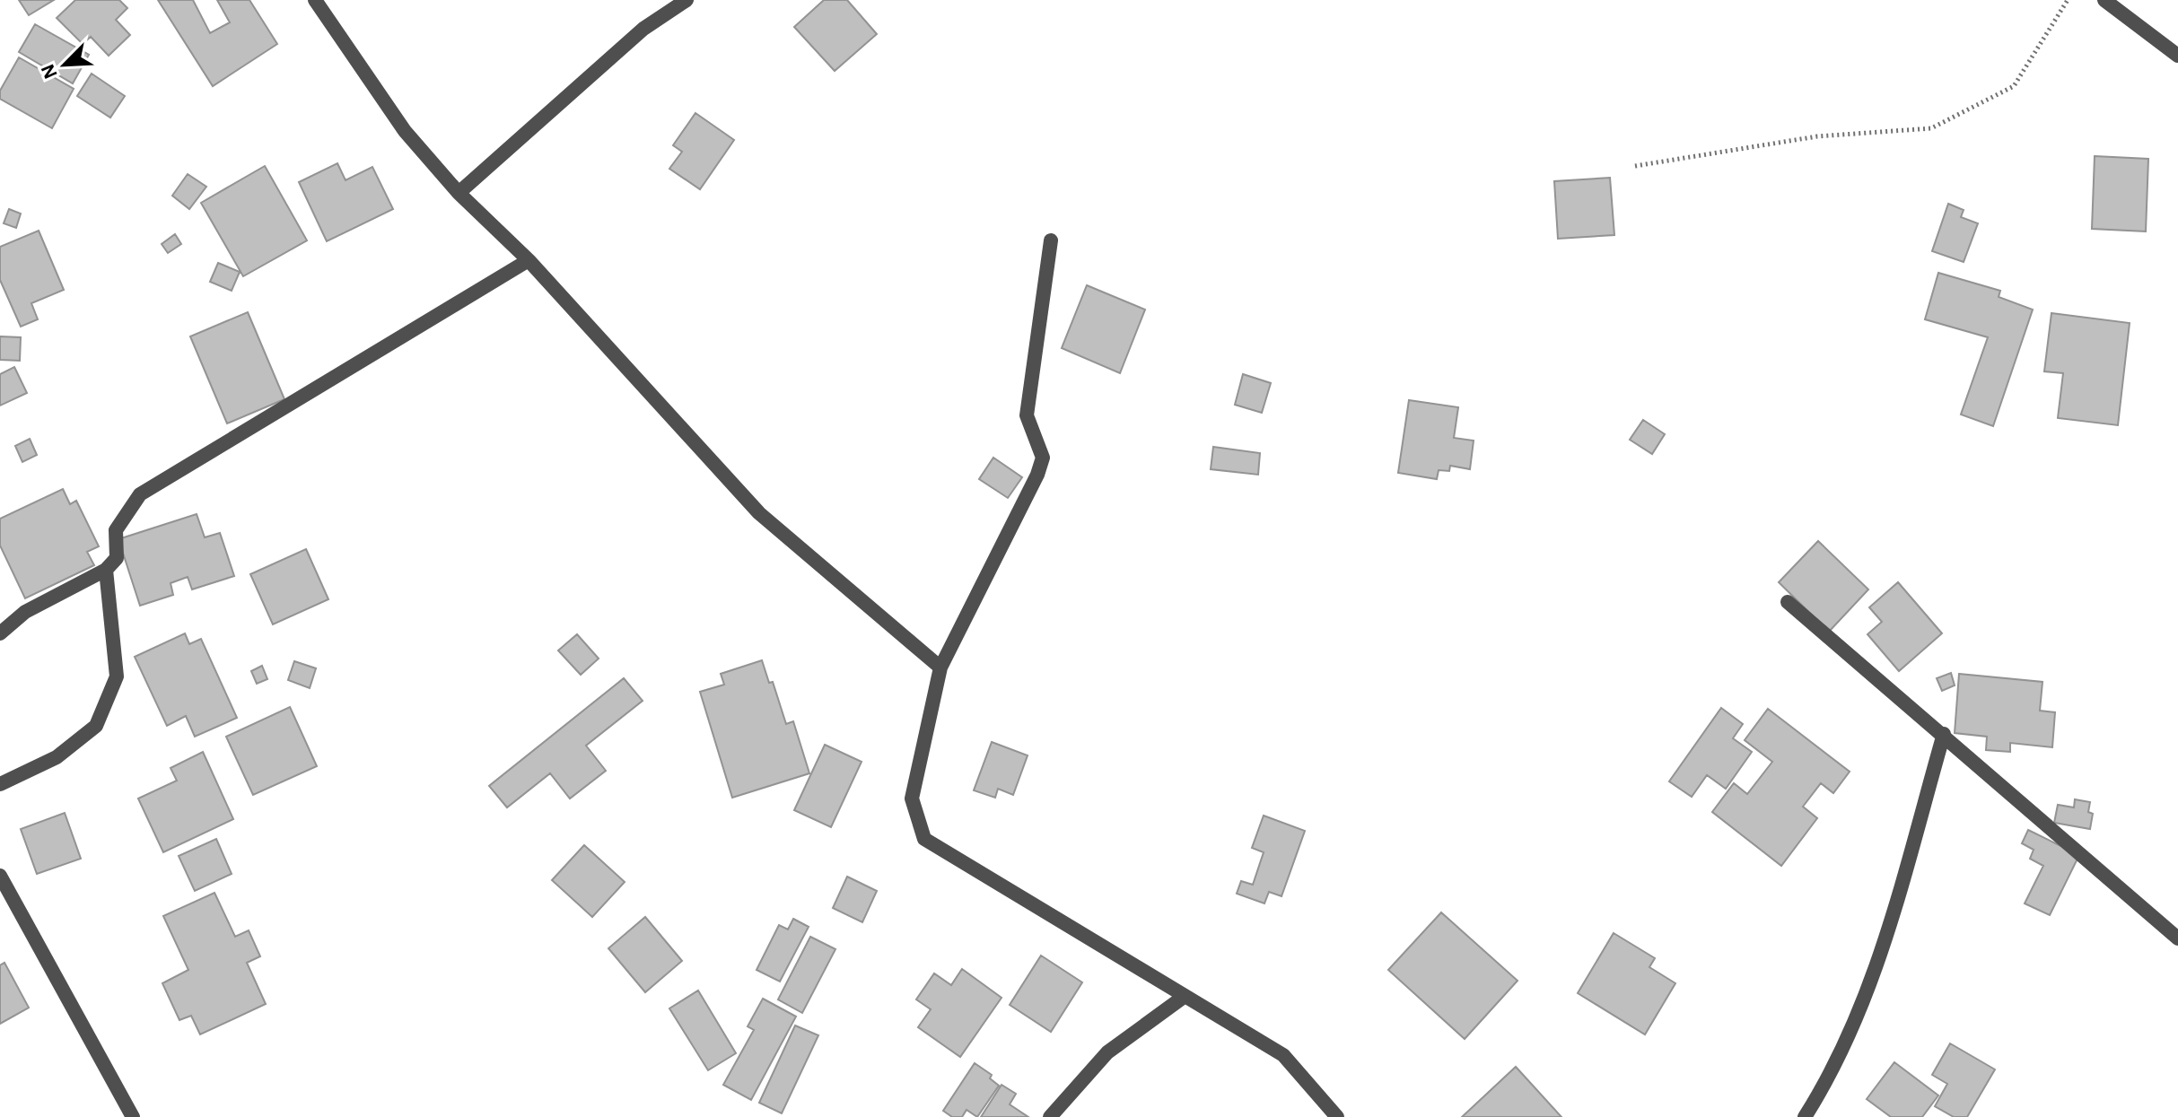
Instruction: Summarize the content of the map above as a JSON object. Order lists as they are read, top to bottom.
{
  "north": "bottom left"
}
